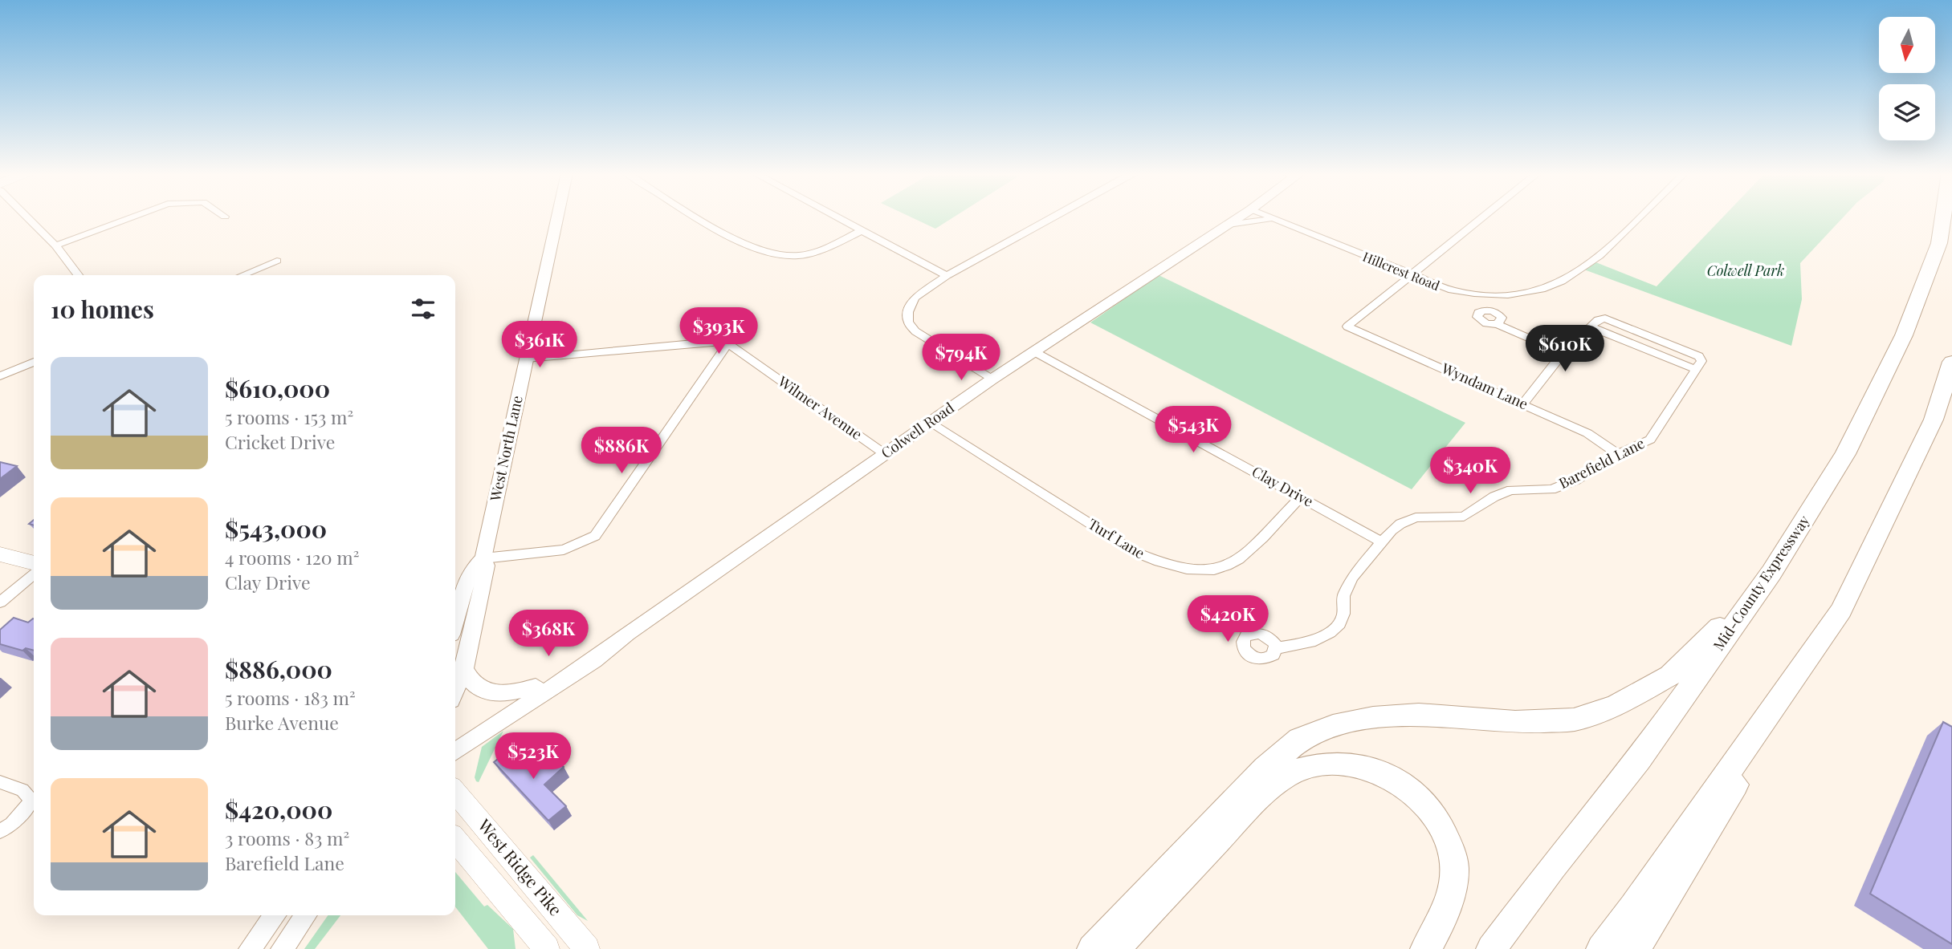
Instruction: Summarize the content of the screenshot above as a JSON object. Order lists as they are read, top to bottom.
{
  "streets": {
    "highway": ["Mid-County Expressway"],
    "main road": ["West Ridge Pike"],
    "street": [
      "Hillcrest Road",
      "Wyndam Lane",
      "Wilmer Avenue",
      "Colwell Road",
      "West North Lane",
      "Barefield Lane",
      "Clay Drive",
      "Turf Lane"
    ]
  },
  "crossings": [
    ["Hillcrest Road", "Wyndam Lane"],
    ["Wyndam Lane", "Barefield Lane"],
    ["Wilmer Avenue", "Colwell Road"],
    ["Colwell Road", "Clay Drive"],
    ["Colwell Road", "Turf Lane"],
    ["Barefield Lane", "Clay Drive"],
    ["Clay Drive", "Turf Lane"]
  ],
  "parks": ["Colwell Park"],
  "north": "bottom",
  "page": {
    "heading": "10 homes",
    "price": [
      "$393K",
      "$361K",
      "$610K",
      "$794K",
      "$543K",
      "$886K",
      "$340K",
      "$420K",
      "$368K",
      "$523K"
    ],
    "list": [
      {
        "name": "$610,000",
        "note": "5 rooms · 153 m² · Cricket Drive"
      },
      {
        "name": "$543,000",
        "note": "4 rooms · 120 m² · Clay Drive"
      },
      {
        "name": "$886,000",
        "note": "5 rooms · 183 m² · Burke Avenue"
      },
      {
        "name": "$420,000",
        "note": "3 rooms · 83 m² · Barefield Lane"
      }
    ]
  }
}
